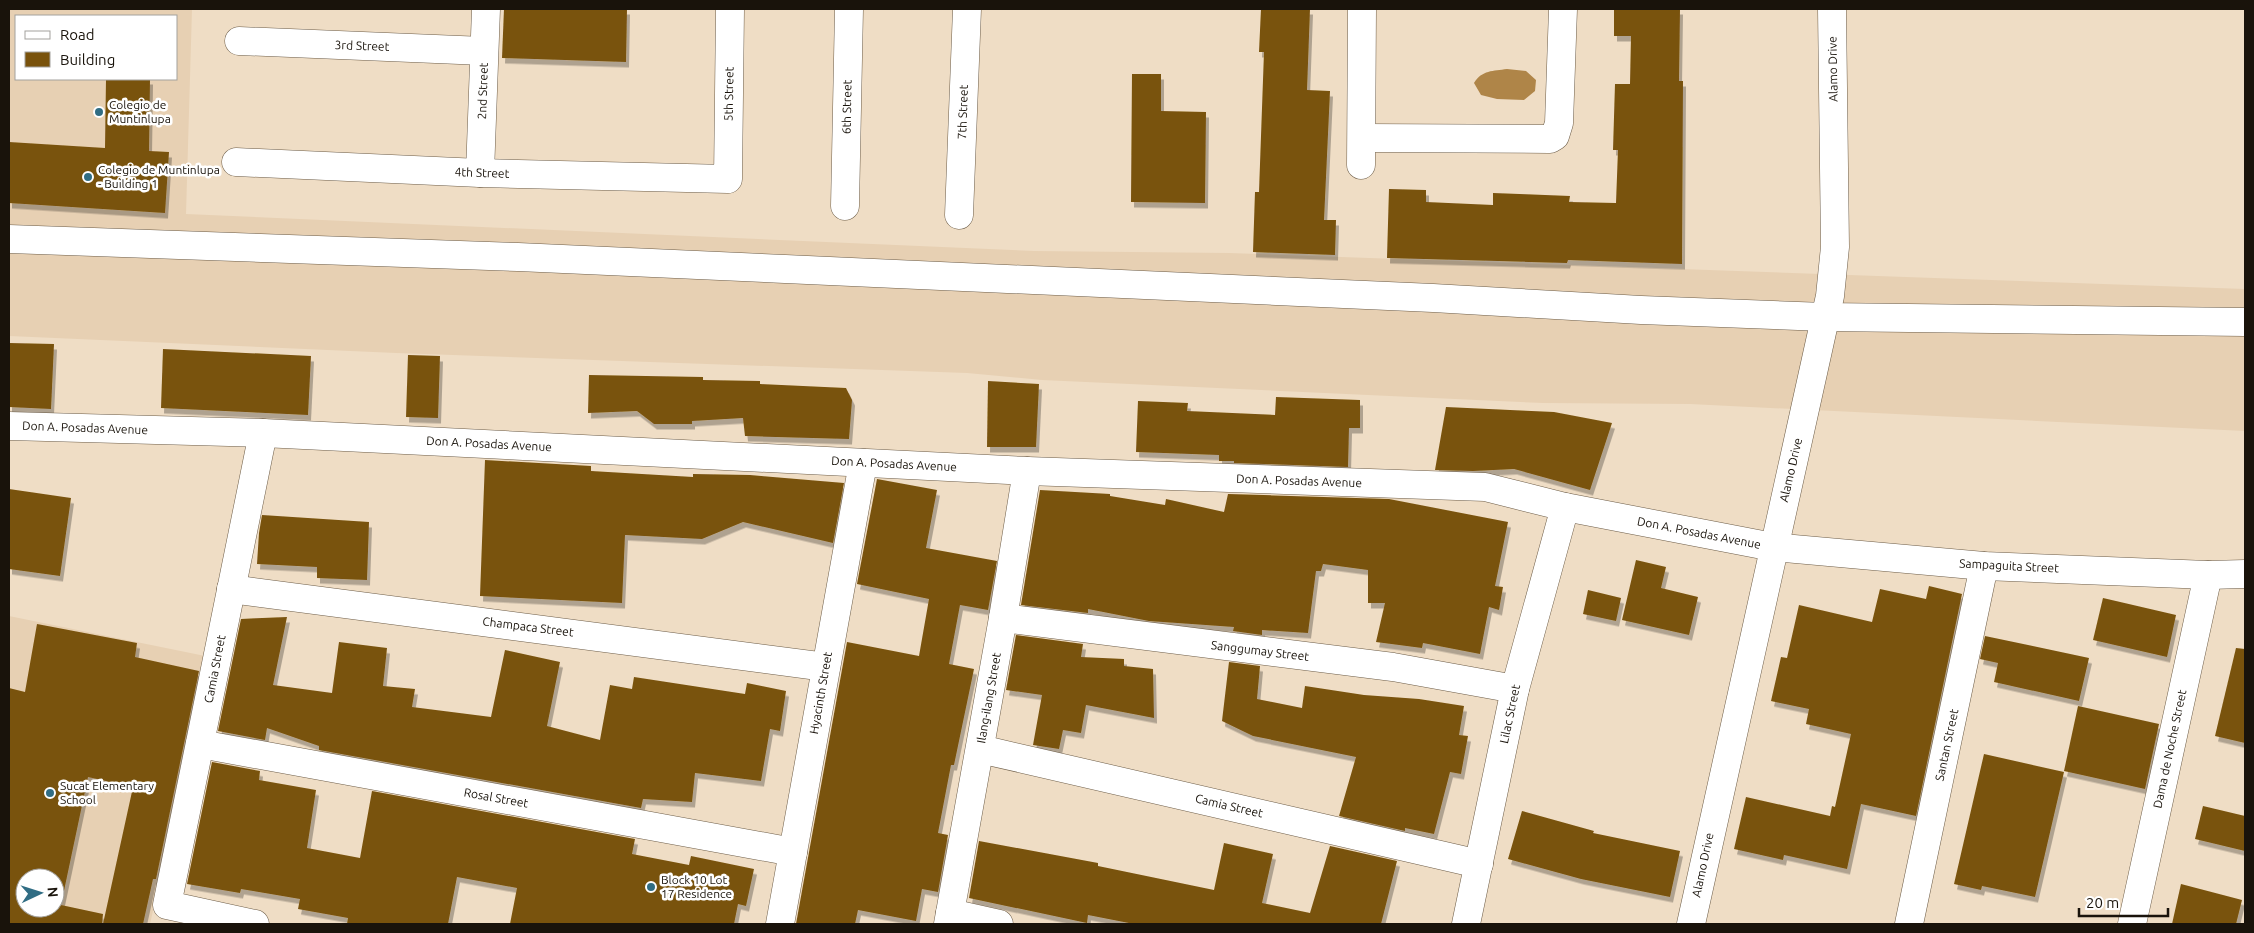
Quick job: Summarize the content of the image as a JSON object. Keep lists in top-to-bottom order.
{
  "streets": {
    "street": [
      "3rd Street",
      "Alamo Drive",
      "2nd Street",
      "5th Street",
      "6th Street",
      "7th Street",
      "4th Street",
      "Don A. Posadas Avenue",
      "Sampaguita Street",
      "Champaca Street",
      "Sanggumay Street",
      "Camia Street",
      "Hyacinth Street",
      "Ilang-ilang Street",
      "Lilac Street",
      "Santan Street",
      "Dama de Noche Street",
      "Rosal Street"
    ]
  },
  "crossings": [
    ["3rd Street", "2nd Street"],
    ["Alamo Drive", "Don A. Posadas Avenue"],
    ["Alamo Drive", "Sampaguita Street"],
    ["2nd Street", "4th Street"],
    ["5th Street", "4th Street"],
    ["Don A. Posadas Avenue", "Sampaguita Street"],
    ["Don A. Posadas Avenue", "Camia Street"],
    ["Don A. Posadas Avenue", "Hyacinth Street"],
    ["Don A. Posadas Avenue", "Ilang-ilang Street"],
    ["Don A. Posadas Avenue", "Lilac Street"],
    ["Sampaguita Street", "Santan Street"],
    ["Sampaguita Street", "Dama de Noche Street"],
    ["Champaca Street", "Camia Street"],
    ["Champaca Street", "Hyacinth Street"],
    ["Sanggumay Street", "Ilang-ilang Street"],
    ["Sanggumay Street", "Lilac Street"],
    ["Camia Street", "Ilang-ilang Street"],
    ["Camia Street", "Lilac Street"],
    ["Camia Street", "Rosal Street"],
    ["Hyacinth Street", "Rosal Street"]
  ],
  "places": [
    "Colegio de Muntinlupa",
    "Colegio de Muntinlupa - Building 1",
    "Sucat Elementary School",
    "Block 10 Lot 17 Residence"
  ],
  "legend": ["Road", "Building"],
  "scale_bar": "20 m",
  "north": "right"
}
